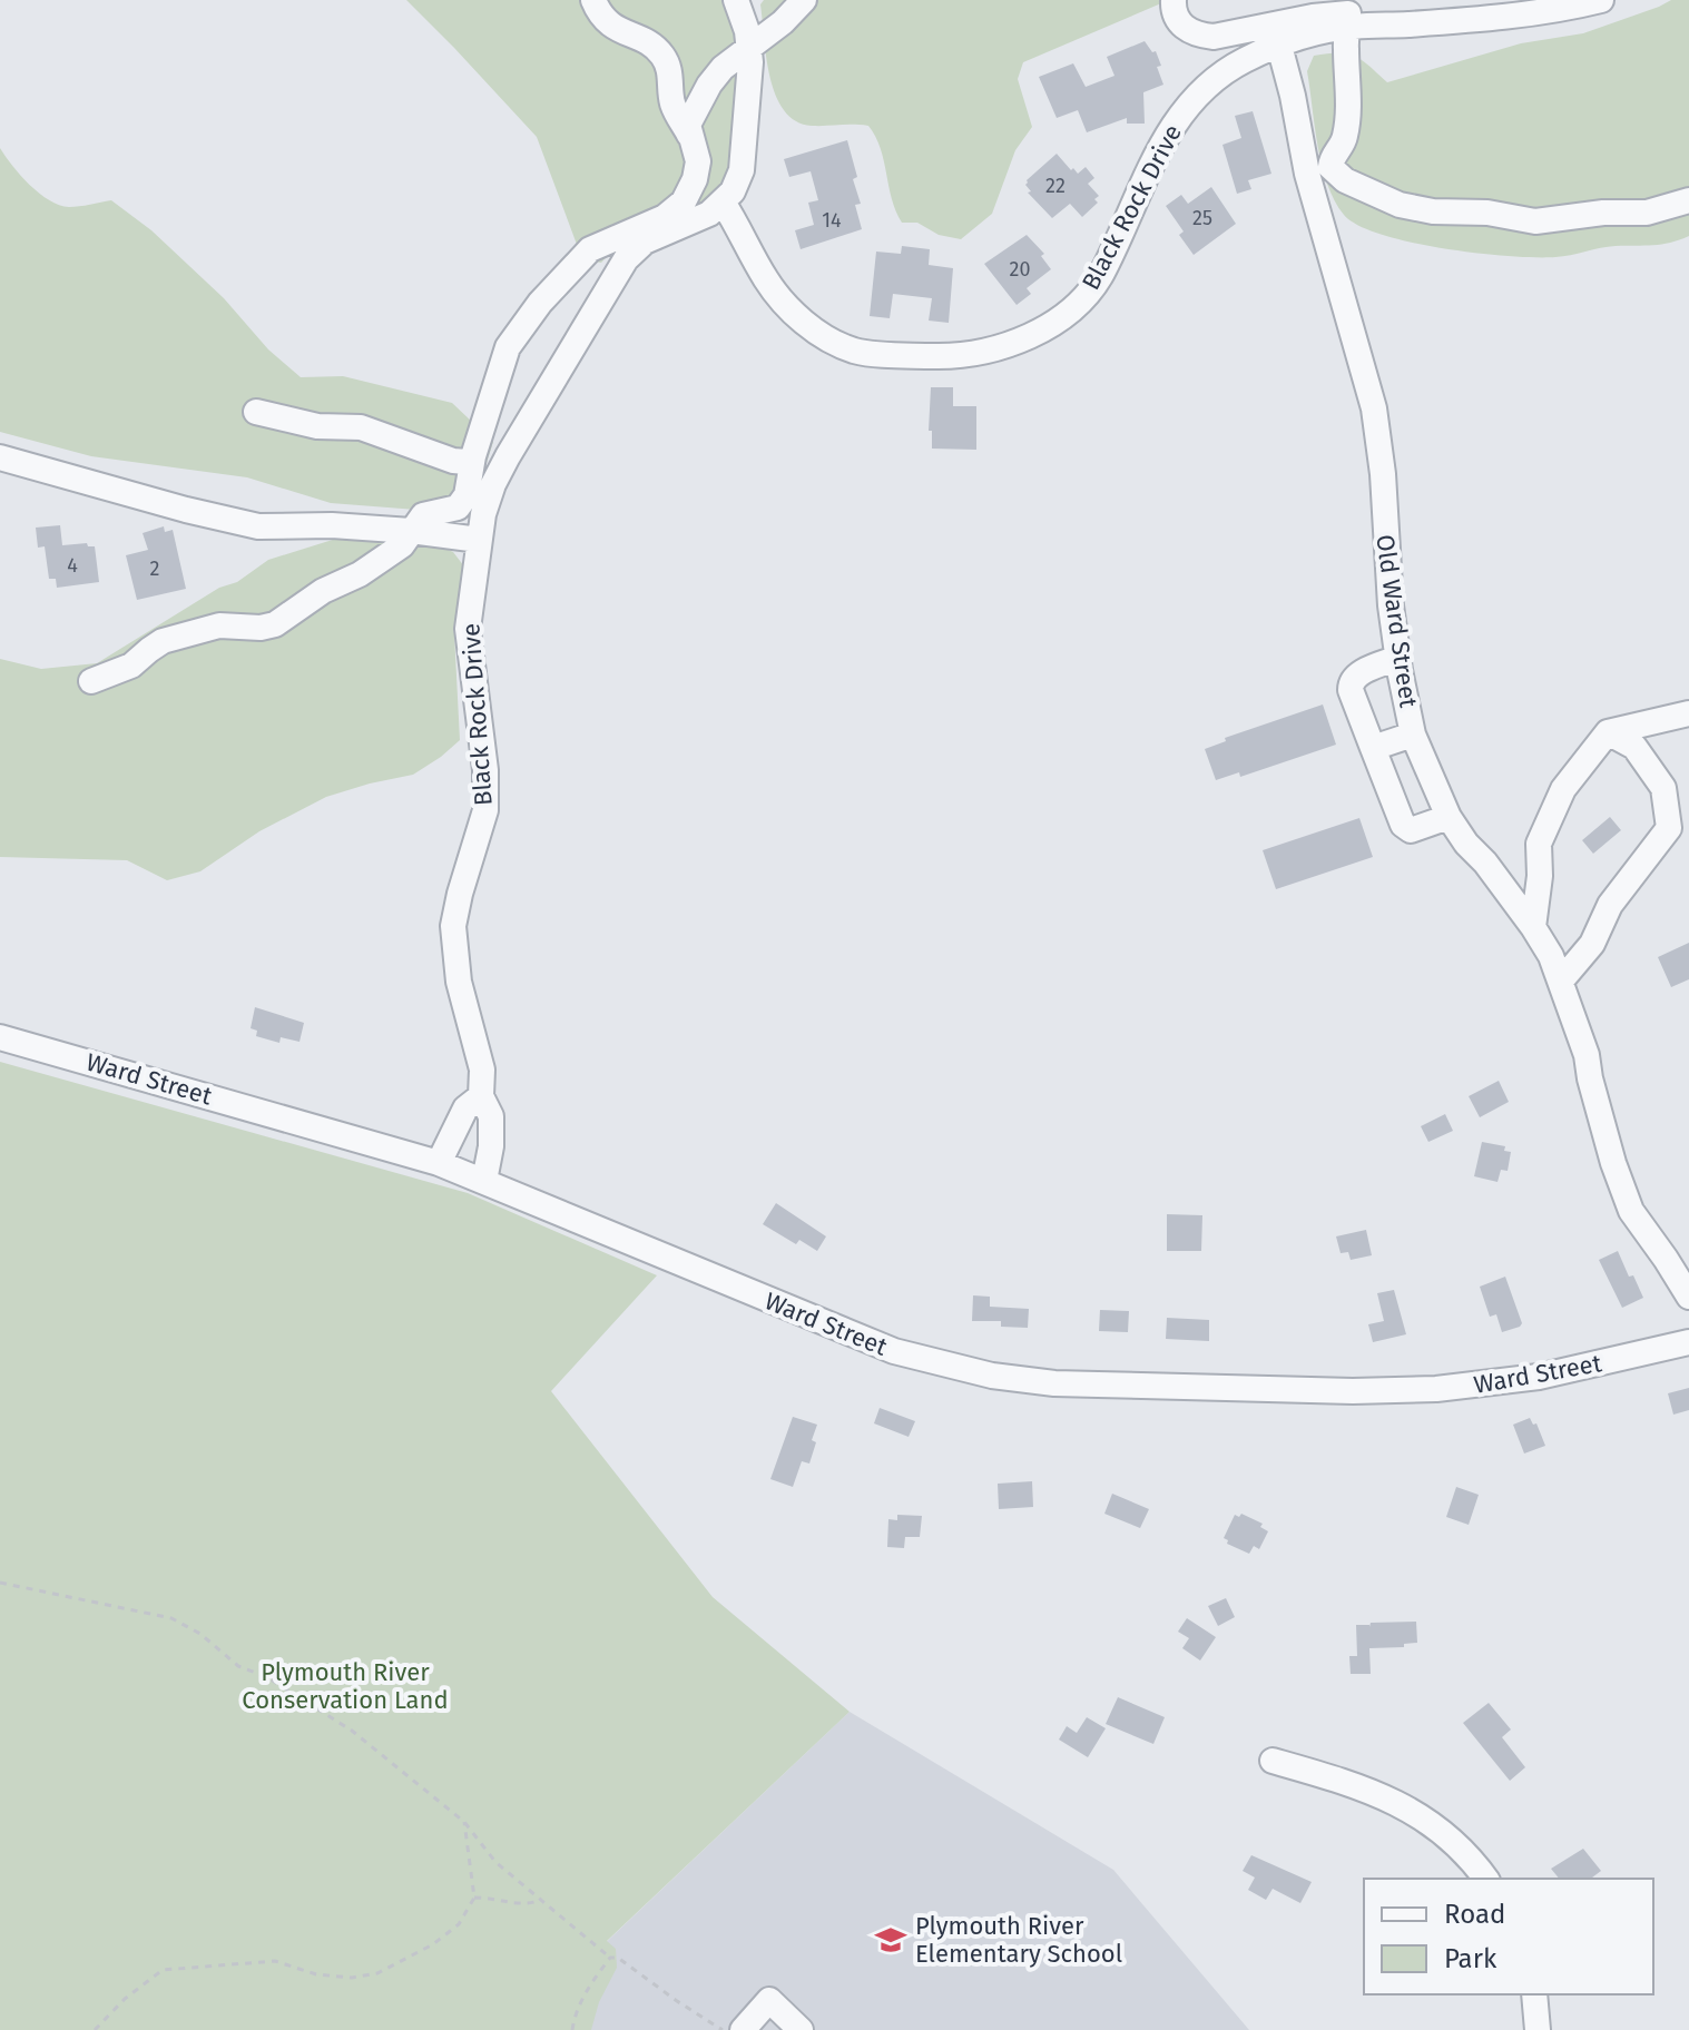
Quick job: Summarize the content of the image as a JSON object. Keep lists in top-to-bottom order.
{
  "streets": {
    "street": ["Black Rock Drive", "Old Ward Street", "Ward Street"]
  },
  "crossings": [
    ["Black Rock Drive", "Old Ward Street"],
    ["Black Rock Drive", "Ward Street"]
  ],
  "parks": ["Plymouth River Conservation Land"],
  "places": {
    "school or university": ["Plymouth River Elementary School"]
  },
  "house_numbers": [
    "22",
    "25",
    "14",
    "20",
    "4",
    "2"
  ],
  "legend": ["Road", "Park"]
}
